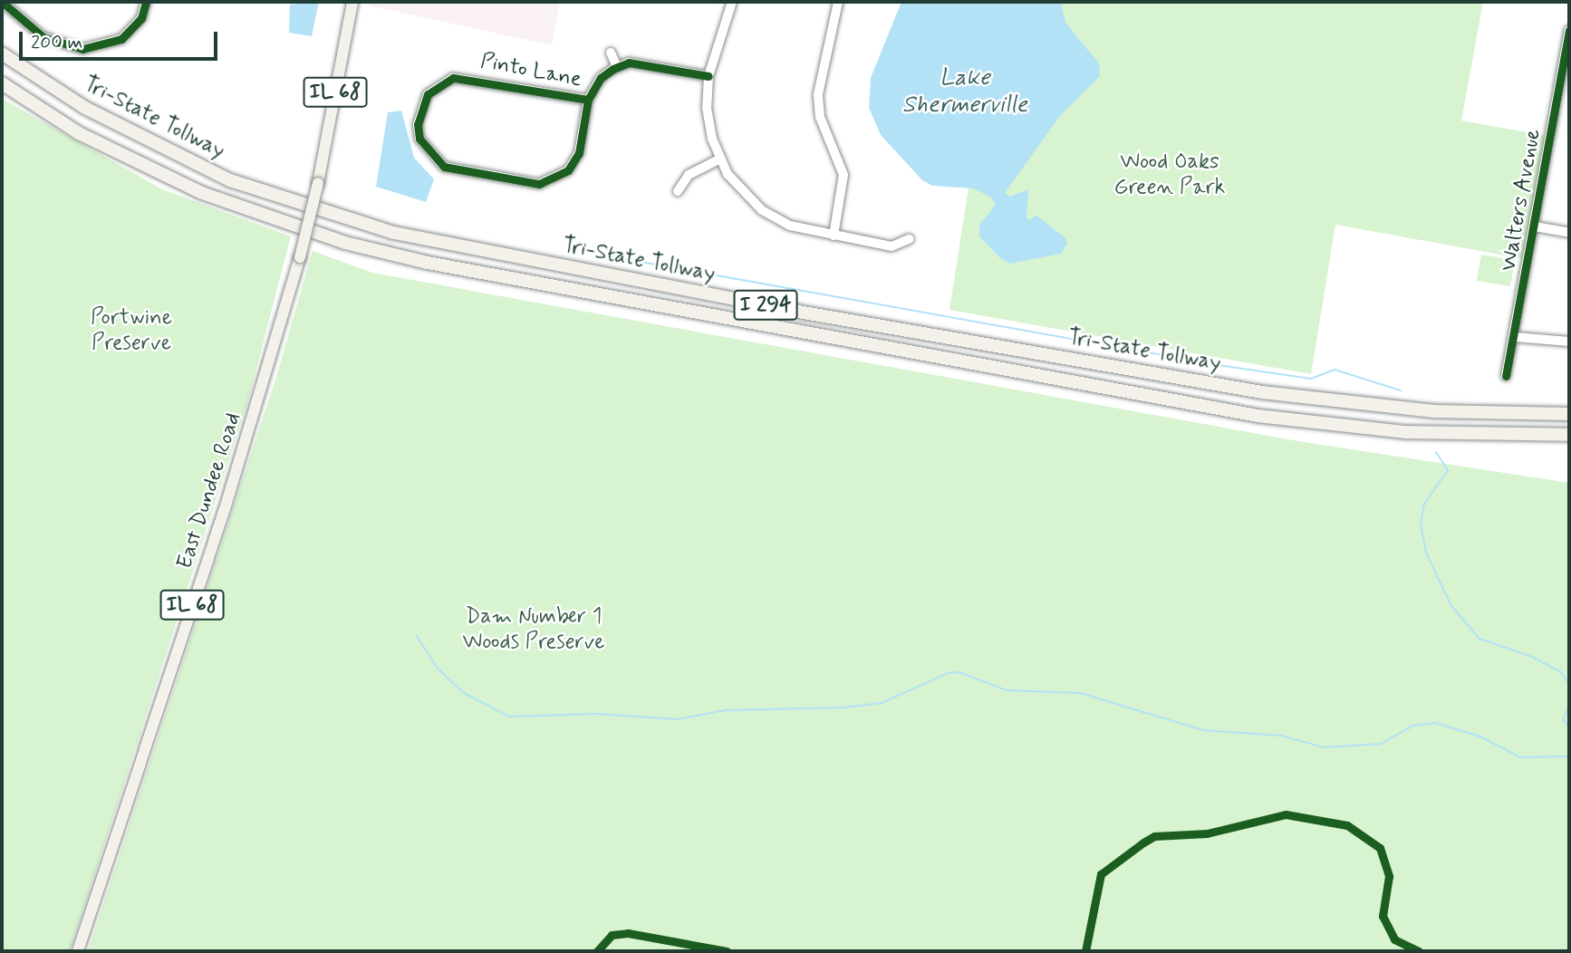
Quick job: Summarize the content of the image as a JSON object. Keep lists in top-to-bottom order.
{
  "streets": {
    "highway": ["Tri-State Tollway", "I 294"],
    "main road": ["IL 68", "East Dundee Road"],
    "street": ["Pinto Lane", "Walters Avenue"]
  },
  "water": ["Lake Shermerville"],
  "parks": ["Wood Oaks Green Park", "Portwine Preserve", "Dam Number 1 Woods Preserve"],
  "scale_bar": "200 m"
}
